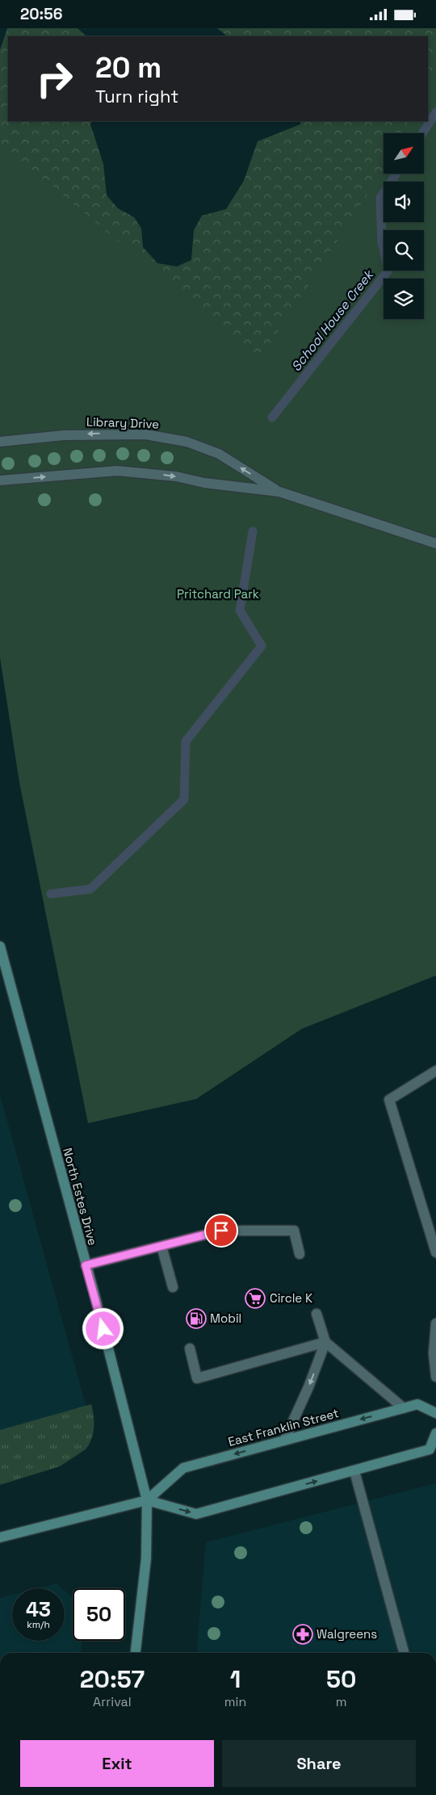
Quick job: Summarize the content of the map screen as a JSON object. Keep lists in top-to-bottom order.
{
  "streets": {
    "main road": ["North Estes Drive", "East Franklin Street"],
    "lane": ["Library Drive"]
  },
  "crossings": [
    ["North Estes Drive", "East Franklin Street"]
  ],
  "water": ["School House Creek"],
  "parks": ["Pritchard Park"],
  "places": {
    "supermarket": ["Circle K"],
    "fuel station": ["Mobil"],
    "pharmacy": ["Walgreens"]
  },
  "north": "top right",
  "page": {
    "status": "20:56",
    "turn": ["20 m", "Turn right"],
    "speed": "43 km/h",
    "limit": "50",
    "eta": [
      "20:57",
      "Arrival",
      "1",
      "min",
      "50",
      "m"
    ],
    "buttons": ["Exit", "Share"]
  }
}
